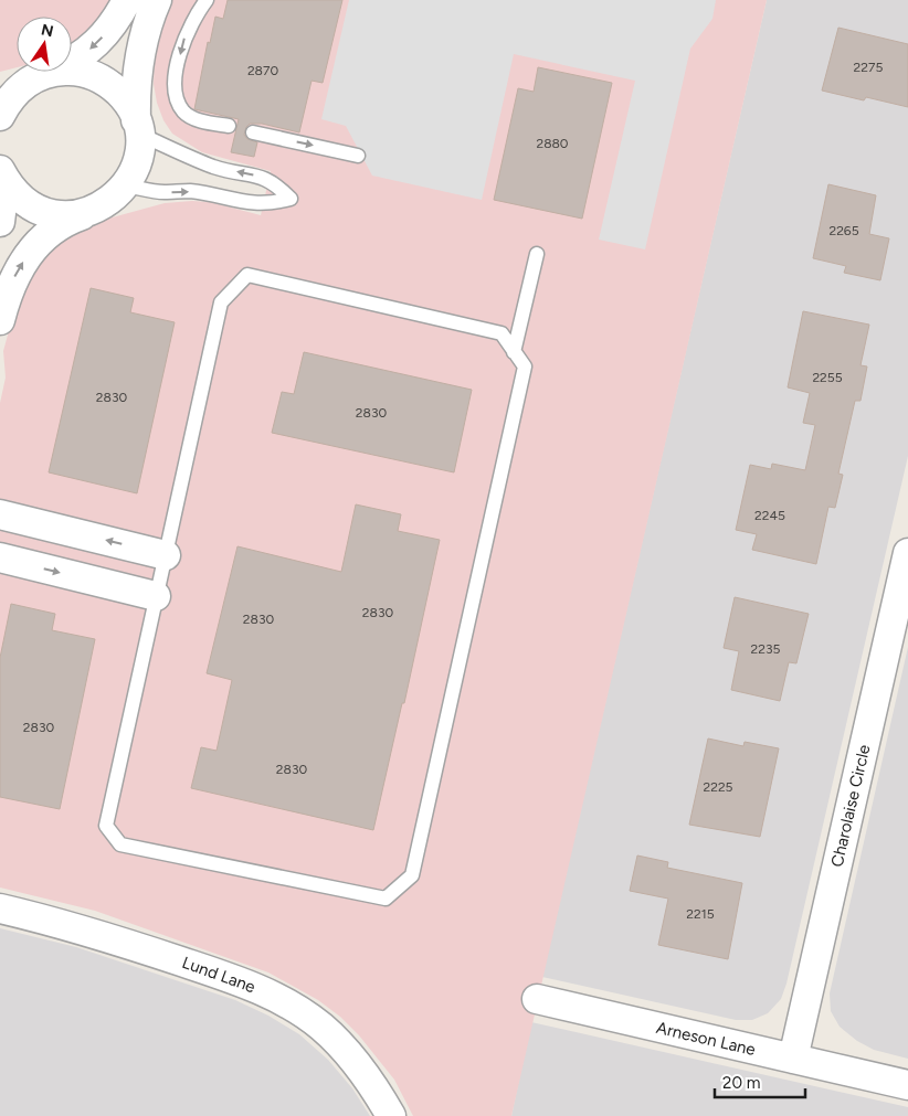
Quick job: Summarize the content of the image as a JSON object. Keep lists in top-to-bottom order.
{
  "streets": {
    "street": ["Charolaise Circle", "Lund Lane", "Arneson Lane"]
  },
  "crossings": [
    ["Charolaise Circle", "Arneson Lane"]
  ],
  "house_numbers": [
    "2275",
    "2870",
    "2880",
    "2265",
    "2255",
    "2830",
    "2830",
    "2245",
    "2830",
    "2830",
    "2235",
    "2830",
    "2830",
    "2225",
    "2215"
  ],
  "scale_bar": "20 m",
  "north": "top"
}
